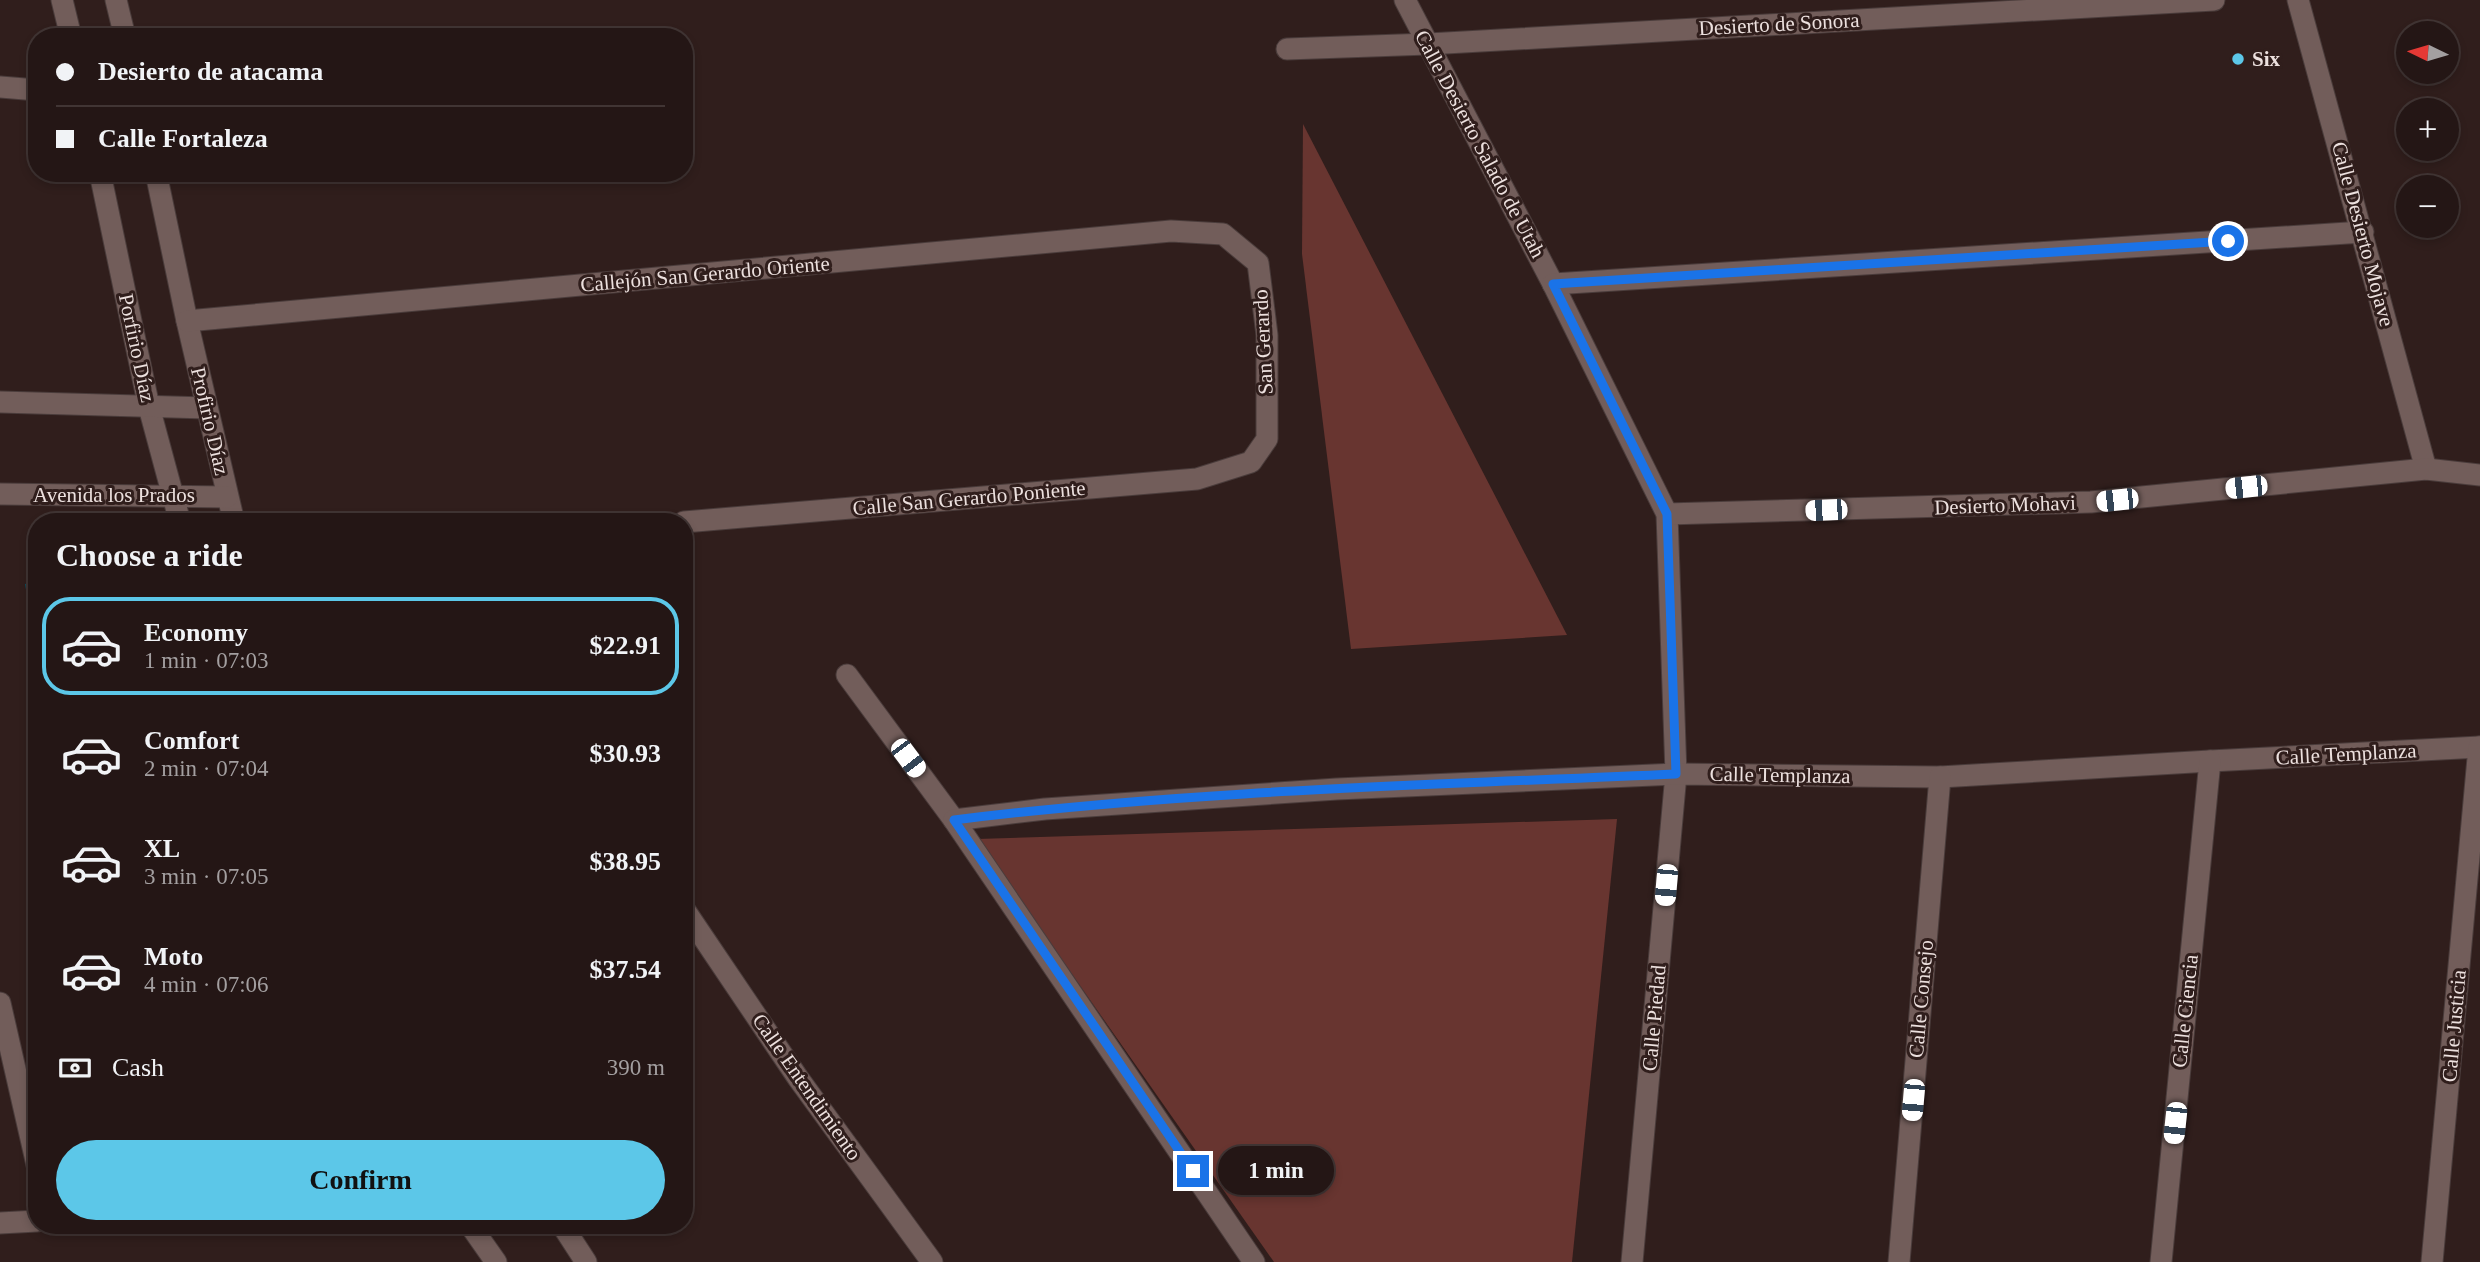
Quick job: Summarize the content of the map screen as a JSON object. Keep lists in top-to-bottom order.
{
  "streets": {
    "street": [
      "Desierto de Sonora",
      "Calle Desierto Salado de Utah",
      "Calle Desierto Mojave",
      "Callejón San Gerardo Oriente",
      "San Gerardo",
      "Porfirio Díaz",
      "Profirio Díaz",
      "Avenida los Prados",
      "Calle San Gerardo Poniente",
      "Desierto Mohavi",
      "Calle Templanza",
      "Calle Consejo",
      "Calle Ciencia",
      "Calle Piedad",
      "Calle Justicia",
      "Calle Entendimiento"
    ]
  },
  "crossings": [
    ["Desierto de Sonora", "Calle Desierto Salado de Utah"],
    ["Calle Desierto Salado de Utah", "Desierto Mohavi"],
    ["Calle Desierto Salado de Utah", "Calle Piedad"],
    ["Calle Desierto Mojave", "Desierto Mohavi"],
    ["Callejón San Gerardo Oriente", "San Gerardo"],
    ["Callejón San Gerardo Oriente", "Profirio Díaz"],
    ["San Gerardo", "Calle San Gerardo Poniente"],
    ["Porfirio Díaz", "Avenida los Prados"],
    ["Profirio Díaz", "Avenida los Prados"],
    ["Desierto Mohavi", "Calle Piedad"],
    ["Calle Templanza", "Calle Consejo"],
    ["Calle Templanza", "Calle Ciencia"],
    ["Calle Templanza", "Calle Piedad"],
    ["Calle Templanza", "Calle Justicia"]
  ],
  "places": ["Six"],
  "north": "left",
  "page": {
    "map_buttons": ["+", "−"],
    "banner": ["Desierto de atacama", "Calle Fortaleza"],
    "heading": "Choose a ride",
    "list": [
      {
        "name": "Economy",
        "note": "1 min · 07:03",
        "value": "$22.91"
      },
      {
        "name": "Comfort",
        "note": "2 min · 07:04",
        "value": "$30.93"
      },
      {
        "name": "XL",
        "note": "3 min · 07:05",
        "value": "$38.95"
      },
      {
        "name": "Moto",
        "note": "4 min · 07:06",
        "value": "$37.54"
      }
    ],
    "pay": ["Cash", "390 m"],
    "buttons": "Confirm",
    "bubble": "1 min"
  }
}
